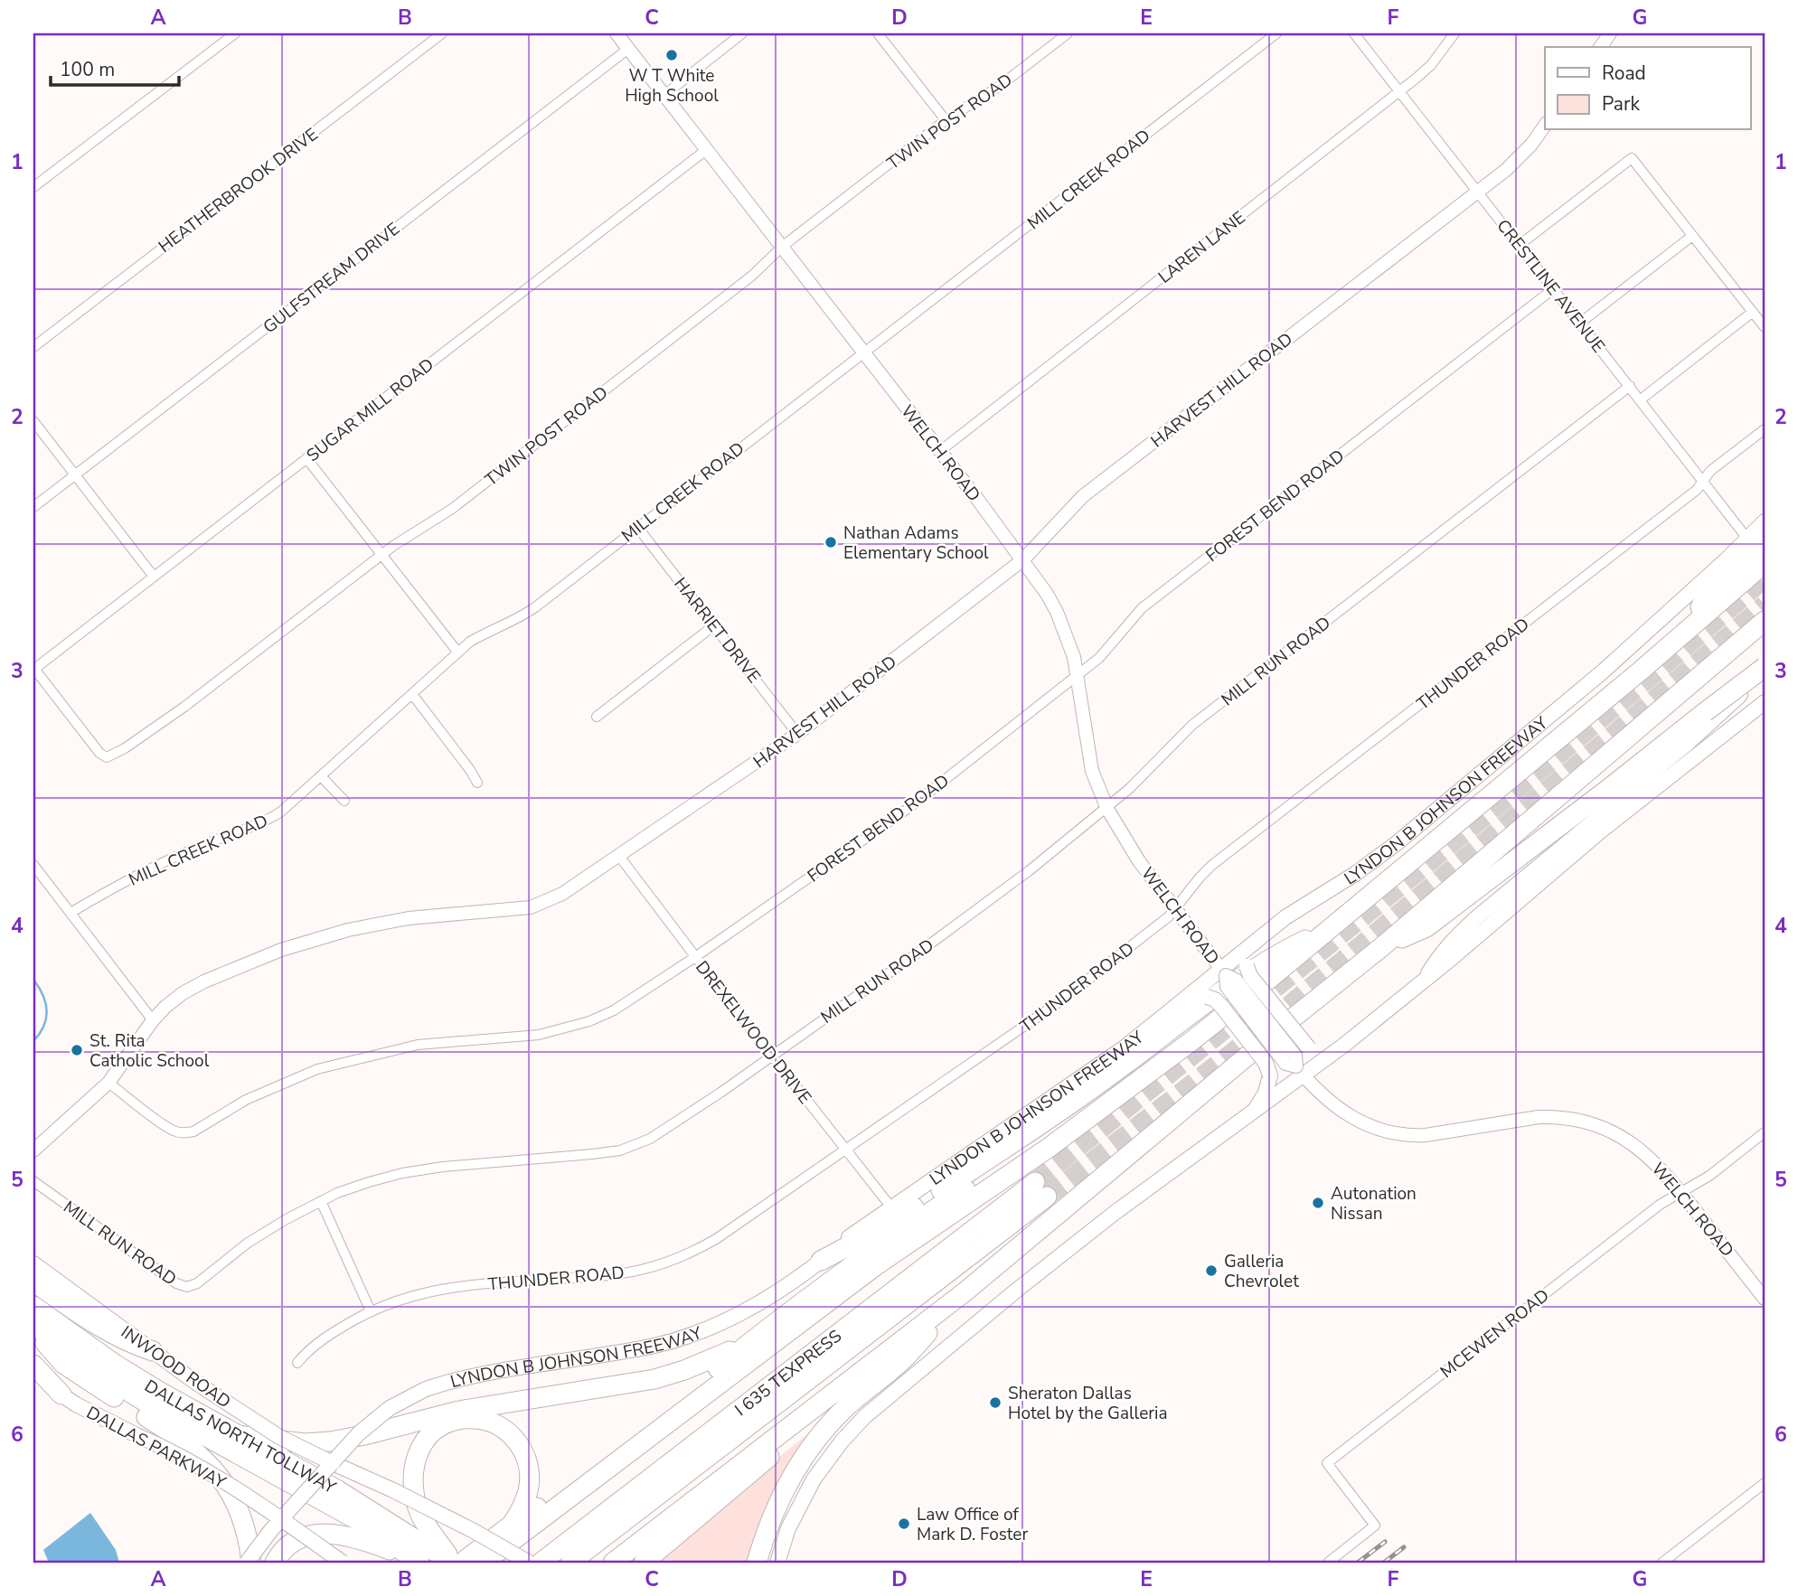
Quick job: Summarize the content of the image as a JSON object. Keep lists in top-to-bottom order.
{
  "streets": {
    "highway": ["LYNDON B JOHNSON FREEWAY", "I 635 TEXPRESS", "DALLAS NORTH TOLLWAY"],
    "main road": ["INWOOD ROAD", "DALLAS PARKWAY"],
    "street": [
      "TWIN POST ROAD",
      "MILL CREEK ROAD",
      "HEATHERBROOK DRIVE",
      "LAREN LANE",
      "GULFSTREAM DRIVE",
      "CRESTLINE AVENUE",
      "HARVEST HILL ROAD",
      "SUGAR MILL ROAD",
      "WELCH ROAD",
      "FOREST BEND ROAD",
      "HARRIET DRIVE",
      "MILL RUN ROAD",
      "THUNDER ROAD",
      "DREXELWOOD DRIVE",
      "MCEWEN ROAD"
    ]
  },
  "crossings": [
    ["TWIN POST ROAD", "SUGAR MILL ROAD"],
    ["TWIN POST ROAD", "WELCH ROAD"],
    ["MILL CREEK ROAD", "WELCH ROAD"],
    ["MILL CREEK ROAD", "HARRIET DRIVE"],
    ["LAREN LANE", "CRESTLINE AVENUE"],
    ["LAREN LANE", "WELCH ROAD"],
    ["GULFSTREAM DRIVE", "WELCH ROAD"],
    ["CRESTLINE AVENUE", "HARVEST HILL ROAD"],
    ["CRESTLINE AVENUE", "FOREST BEND ROAD"],
    ["CRESTLINE AVENUE", "MILL RUN ROAD"],
    ["CRESTLINE AVENUE", "THUNDER ROAD"],
    ["CRESTLINE AVENUE", "LYNDON B JOHNSON FREEWAY"],
    ["HARVEST HILL ROAD", "WELCH ROAD"],
    ["HARVEST HILL ROAD", "FOREST BEND ROAD"],
    ["HARVEST HILL ROAD", "HARRIET DRIVE"],
    ["HARVEST HILL ROAD", "DREXELWOOD DRIVE"],
    ["SUGAR MILL ROAD", "WELCH ROAD"],
    ["WELCH ROAD", "FOREST BEND ROAD"],
    ["WELCH ROAD", "MILL RUN ROAD"],
    ["WELCH ROAD", "THUNDER ROAD"],
    ["WELCH ROAD", "LYNDON B JOHNSON FREEWAY"],
    ["WELCH ROAD", "MCEWEN ROAD"],
    ["FOREST BEND ROAD", "DREXELWOOD DRIVE"],
    ["MILL RUN ROAD", "DREXELWOOD DRIVE"],
    ["THUNDER ROAD", "DREXELWOOD DRIVE"],
    ["LYNDON B JOHNSON FREEWAY", "DREXELWOOD DRIVE"],
    ["LYNDON B JOHNSON FREEWAY", "INWOOD ROAD"],
    ["LYNDON B JOHNSON FREEWAY", "DALLAS PARKWAY"]
  ],
  "places": [
    "W T White High School",
    "Nathan Adams Elementary School",
    "St. Rita Catholic School",
    "Autonation Nissan",
    "Galleria Chevrolet",
    "Sheraton Dallas Hotel by the Galleria",
    "Law Office of Mark D. Foster"
  ],
  "legend": ["Road", "Park"],
  "scale_bar": "100 m",
  "grid": {
    "columns": [
      "A",
      "B",
      "C",
      "D",
      "E",
      "F",
      "G"
    ],
    "rows": [
      "1",
      "2",
      "3",
      "4",
      "5",
      "6"
    ]
  }
}
